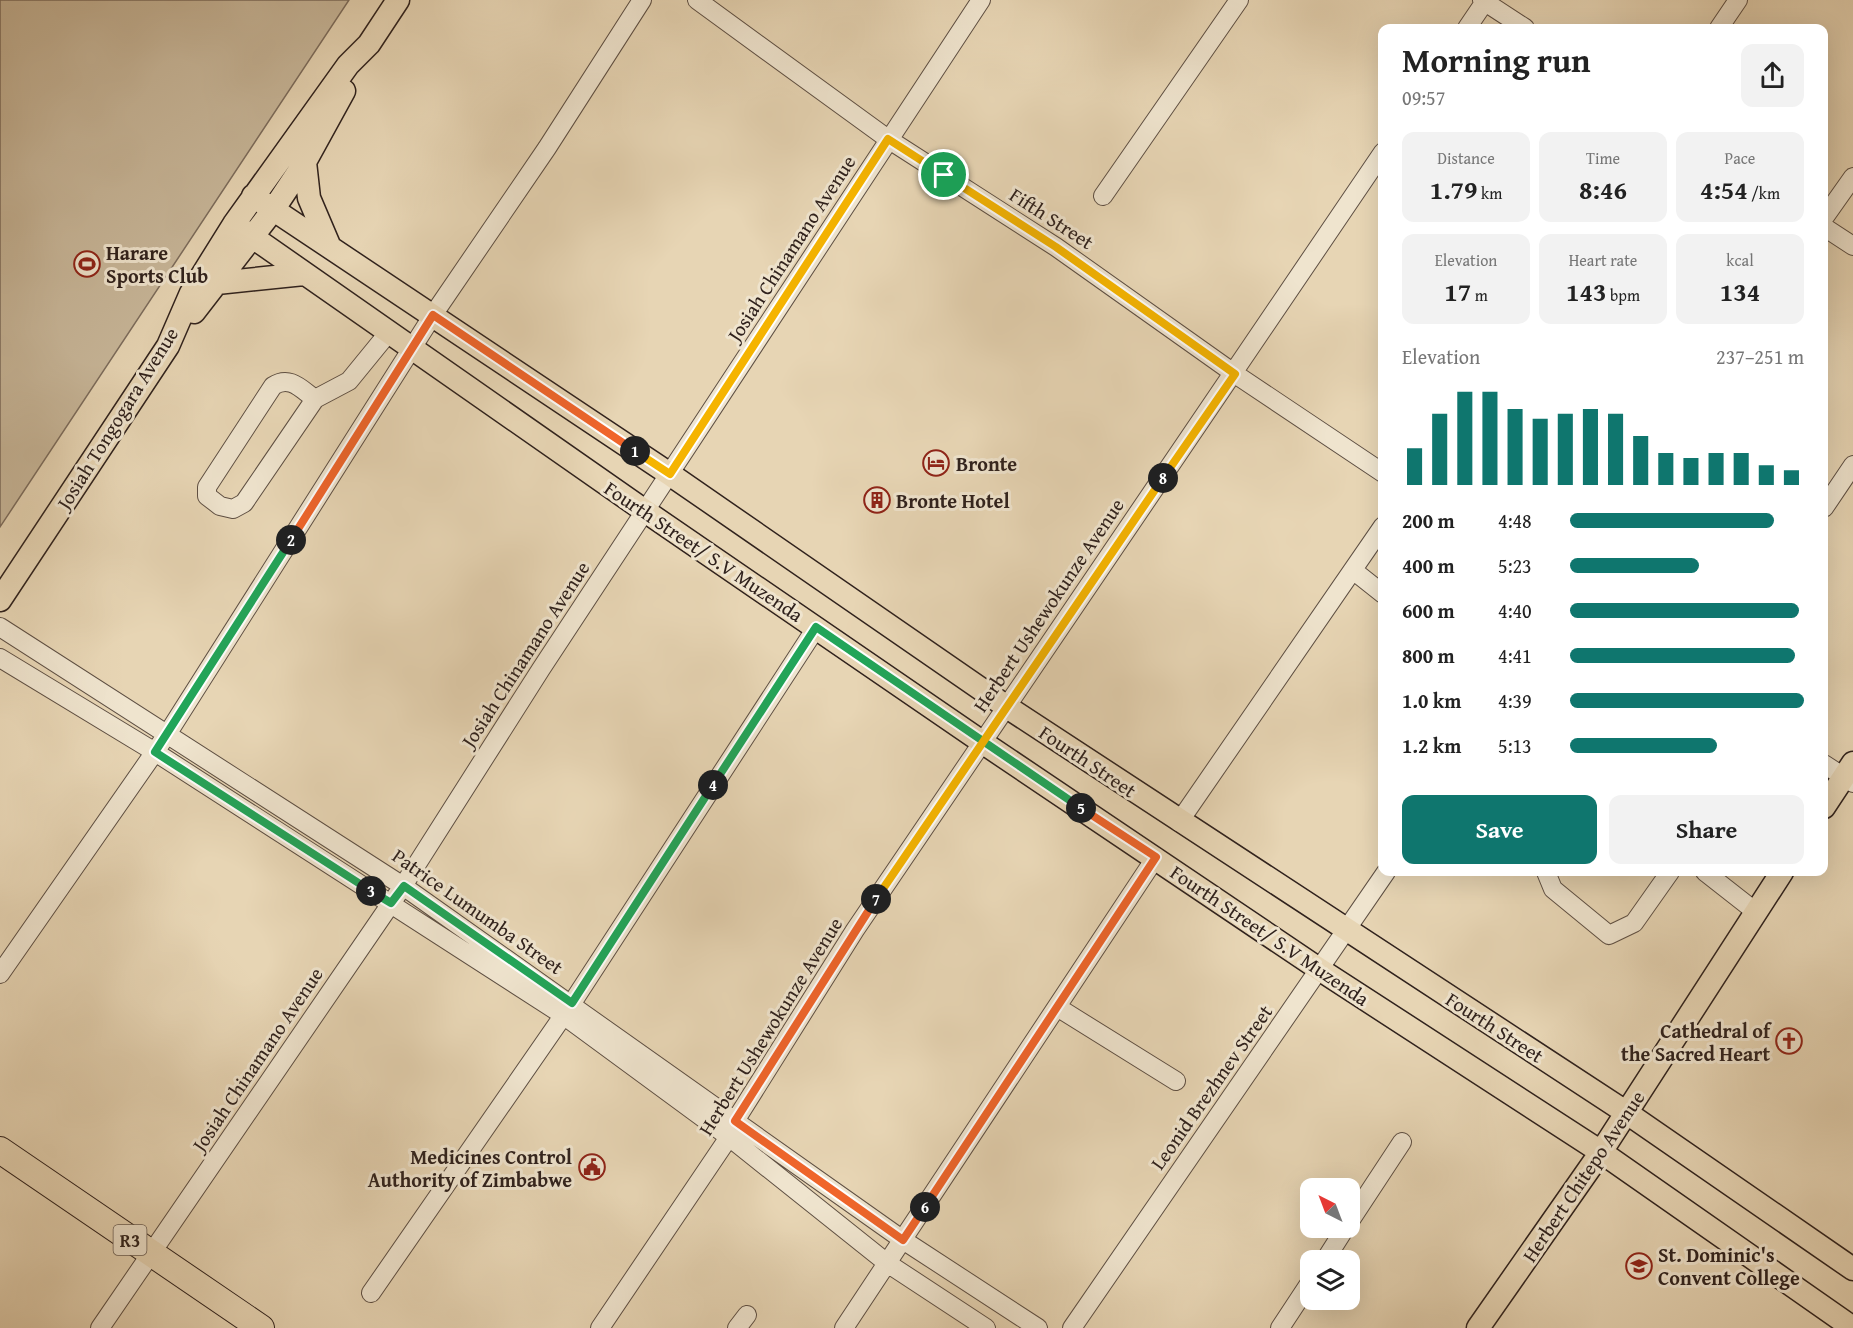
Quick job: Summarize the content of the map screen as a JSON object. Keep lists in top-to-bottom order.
{
  "streets": {
    "highway": ["R3"],
    "main road": [
      "Josiah Tongogara Avenue",
      "Fourth Street/ S.V Muzenda",
      "Fourth Street",
      "Herbert Chitepo Avenue"
    ],
    "street": [
      "Fifth Street",
      "Josiah Chinamano Avenue",
      "Herbert Ushewokunze Avenue",
      "Patrice Lumumba Street",
      "Leonid Brezhnev Street"
    ]
  },
  "crossings": [
    ["Fifth Street", "Josiah Chinamano Avenue"],
    ["Fifth Street", "Herbert Ushewokunze Avenue"],
    ["Josiah Chinamano Avenue", "Fourth Street/ S.V Muzenda"],
    ["Josiah Chinamano Avenue", "Fourth Street"],
    ["Josiah Chinamano Avenue", "Patrice Lumumba Street"],
    ["Josiah Chinamano Avenue", "R3"],
    ["Josiah Tongogara Avenue", "Fourth Street"],
    ["Fourth Street/ S.V Muzenda", "Herbert Ushewokunze Avenue"],
    ["Fourth Street/ S.V Muzenda", "Leonid Brezhnev Street"],
    ["Fourth Street/ S.V Muzenda", "Herbert Chitepo Avenue"],
    ["Herbert Ushewokunze Avenue", "Fourth Street"],
    ["Herbert Ushewokunze Avenue", "Patrice Lumumba Street"],
    ["Fourth Street", "Leonid Brezhnev Street"],
    ["Fourth Street", "Herbert Chitepo Avenue"]
  ],
  "places": {
    "sports": ["Harare Sports Club"],
    "hotel": ["Bronte"],
    "building": ["Bronte Hotel"],
    "church": ["Cathedral of the Sacred Heart"],
    "public building": ["Medicines Control Authority of Zimbabwe"],
    "school or university": ["St. Dominic's Convent College"]
  },
  "north": "top left",
  "page": {
    "heading": ["Morning run", "09:57"],
    "stats": [
      ["Distance", "1.79 km"],
      ["Time", "8:46"],
      ["Pace", "4:54 /km"],
      ["Elevation", "17 m"],
      ["Heart rate", "143 bpm"],
      ["kcal", "134"]
    ],
    "chart": ["Elevation", "237–251 m"],
    "pins": [
      "1",
      "8",
      "2",
      "4",
      "5",
      "3",
      "7",
      "6"
    ],
    "list": [
      {
        "name": "200 m",
        "note": "4:48"
      },
      {
        "name": "400 m",
        "note": "5:23"
      },
      {
        "name": "600 m",
        "note": "4:40"
      },
      {
        "name": "800 m",
        "note": "4:41"
      },
      {
        "name": "1.0 km",
        "note": "4:39"
      },
      {
        "name": "1.2 km",
        "note": "5:13"
      }
    ],
    "buttons": ["Save", "Share"]
  }
}
